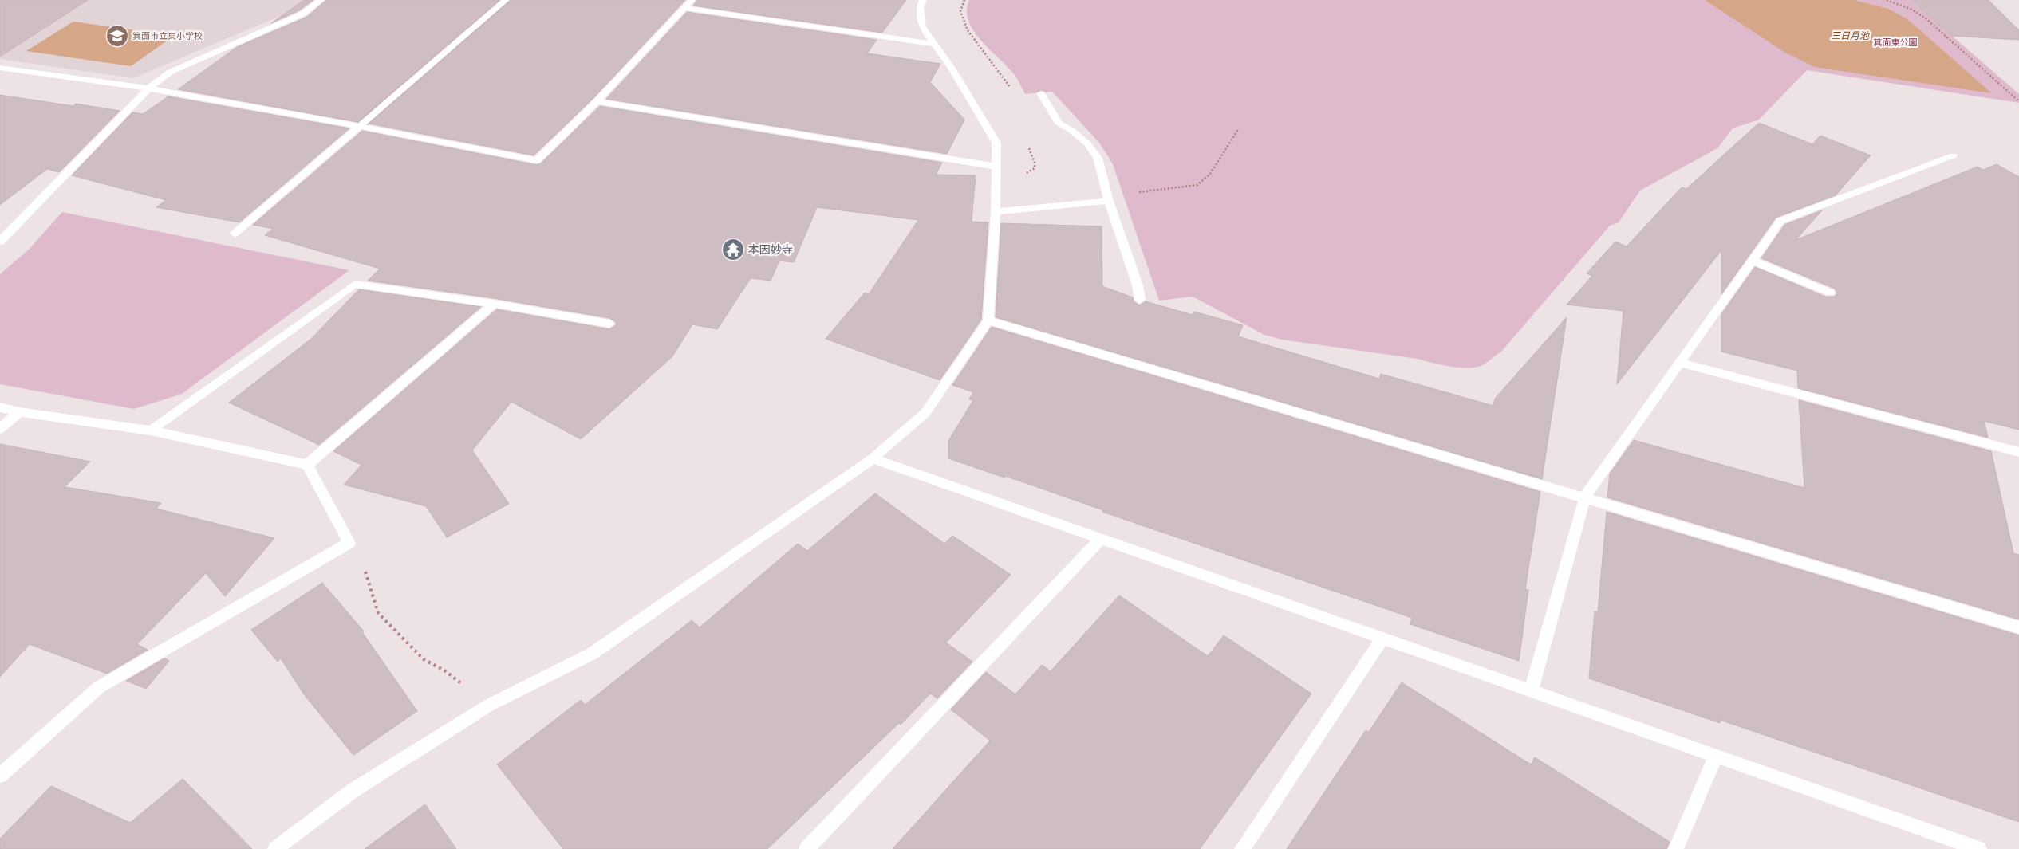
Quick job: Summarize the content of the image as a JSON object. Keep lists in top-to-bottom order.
{
  "water": ["三日月池"],
  "parks": ["箕面東公園"],
  "places": {
    "school or university": ["箕面市立東小学校"],
    "temple": ["本因妙寺"]
  }
}
